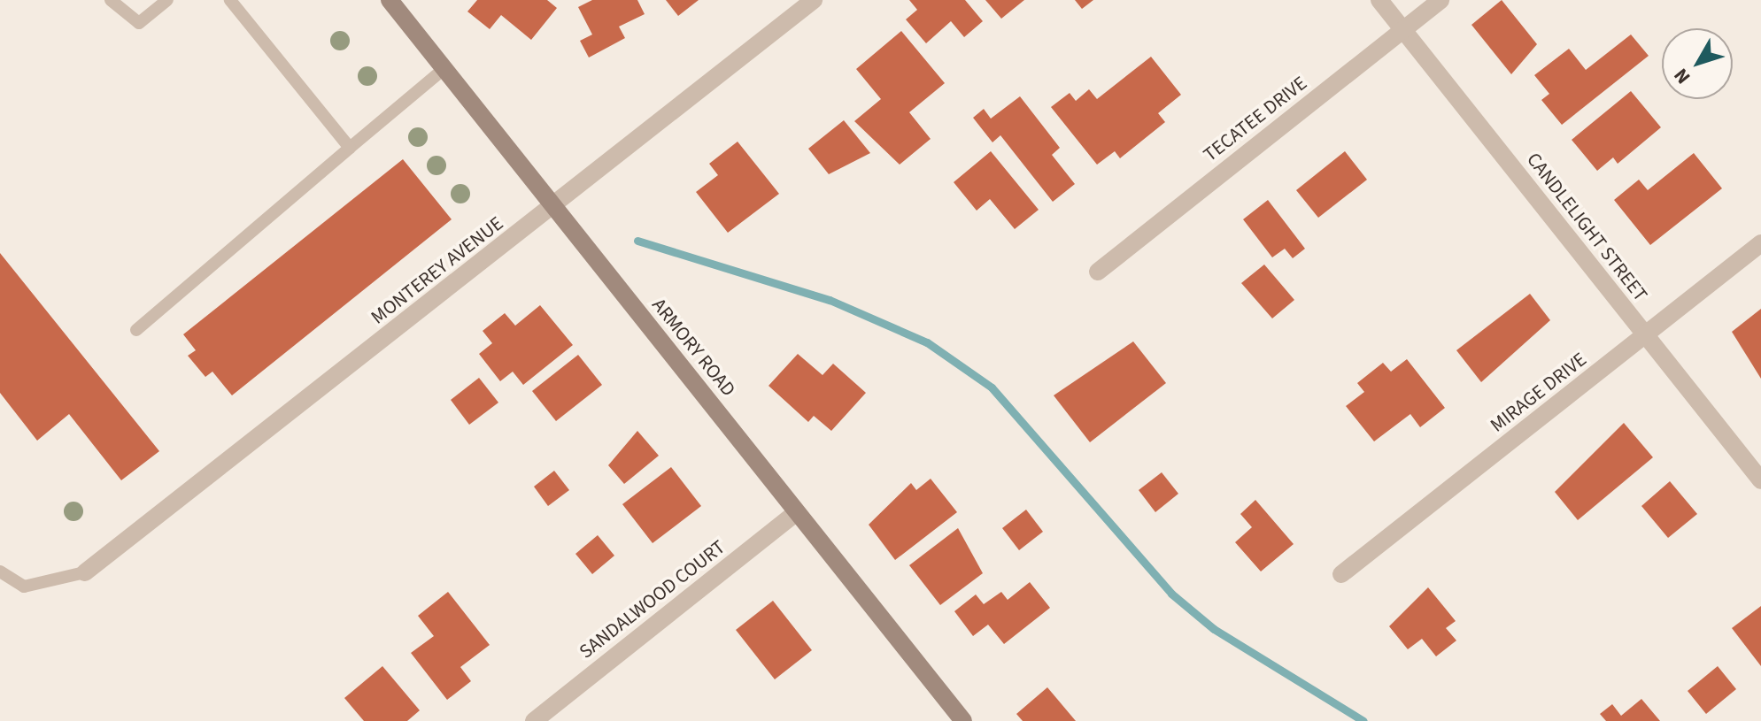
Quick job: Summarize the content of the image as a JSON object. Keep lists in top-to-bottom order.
{
  "streets": {
    "main road": ["ARMORY ROAD"],
    "street": [
      "TECATEE DRIVE",
      "CANDLELIGHT STREET",
      "MONTEREY AVENUE",
      "MIRAGE DRIVE",
      "SANDALWOOD COURT"
    ]
  },
  "crossings": [
    ["TECATEE DRIVE", "CANDLELIGHT STREET"],
    ["CANDLELIGHT STREET", "MIRAGE DRIVE"],
    ["MONTEREY AVENUE", "ARMORY ROAD"],
    ["ARMORY ROAD", "SANDALWOOD COURT"]
  ],
  "north": "bottom left"
}
